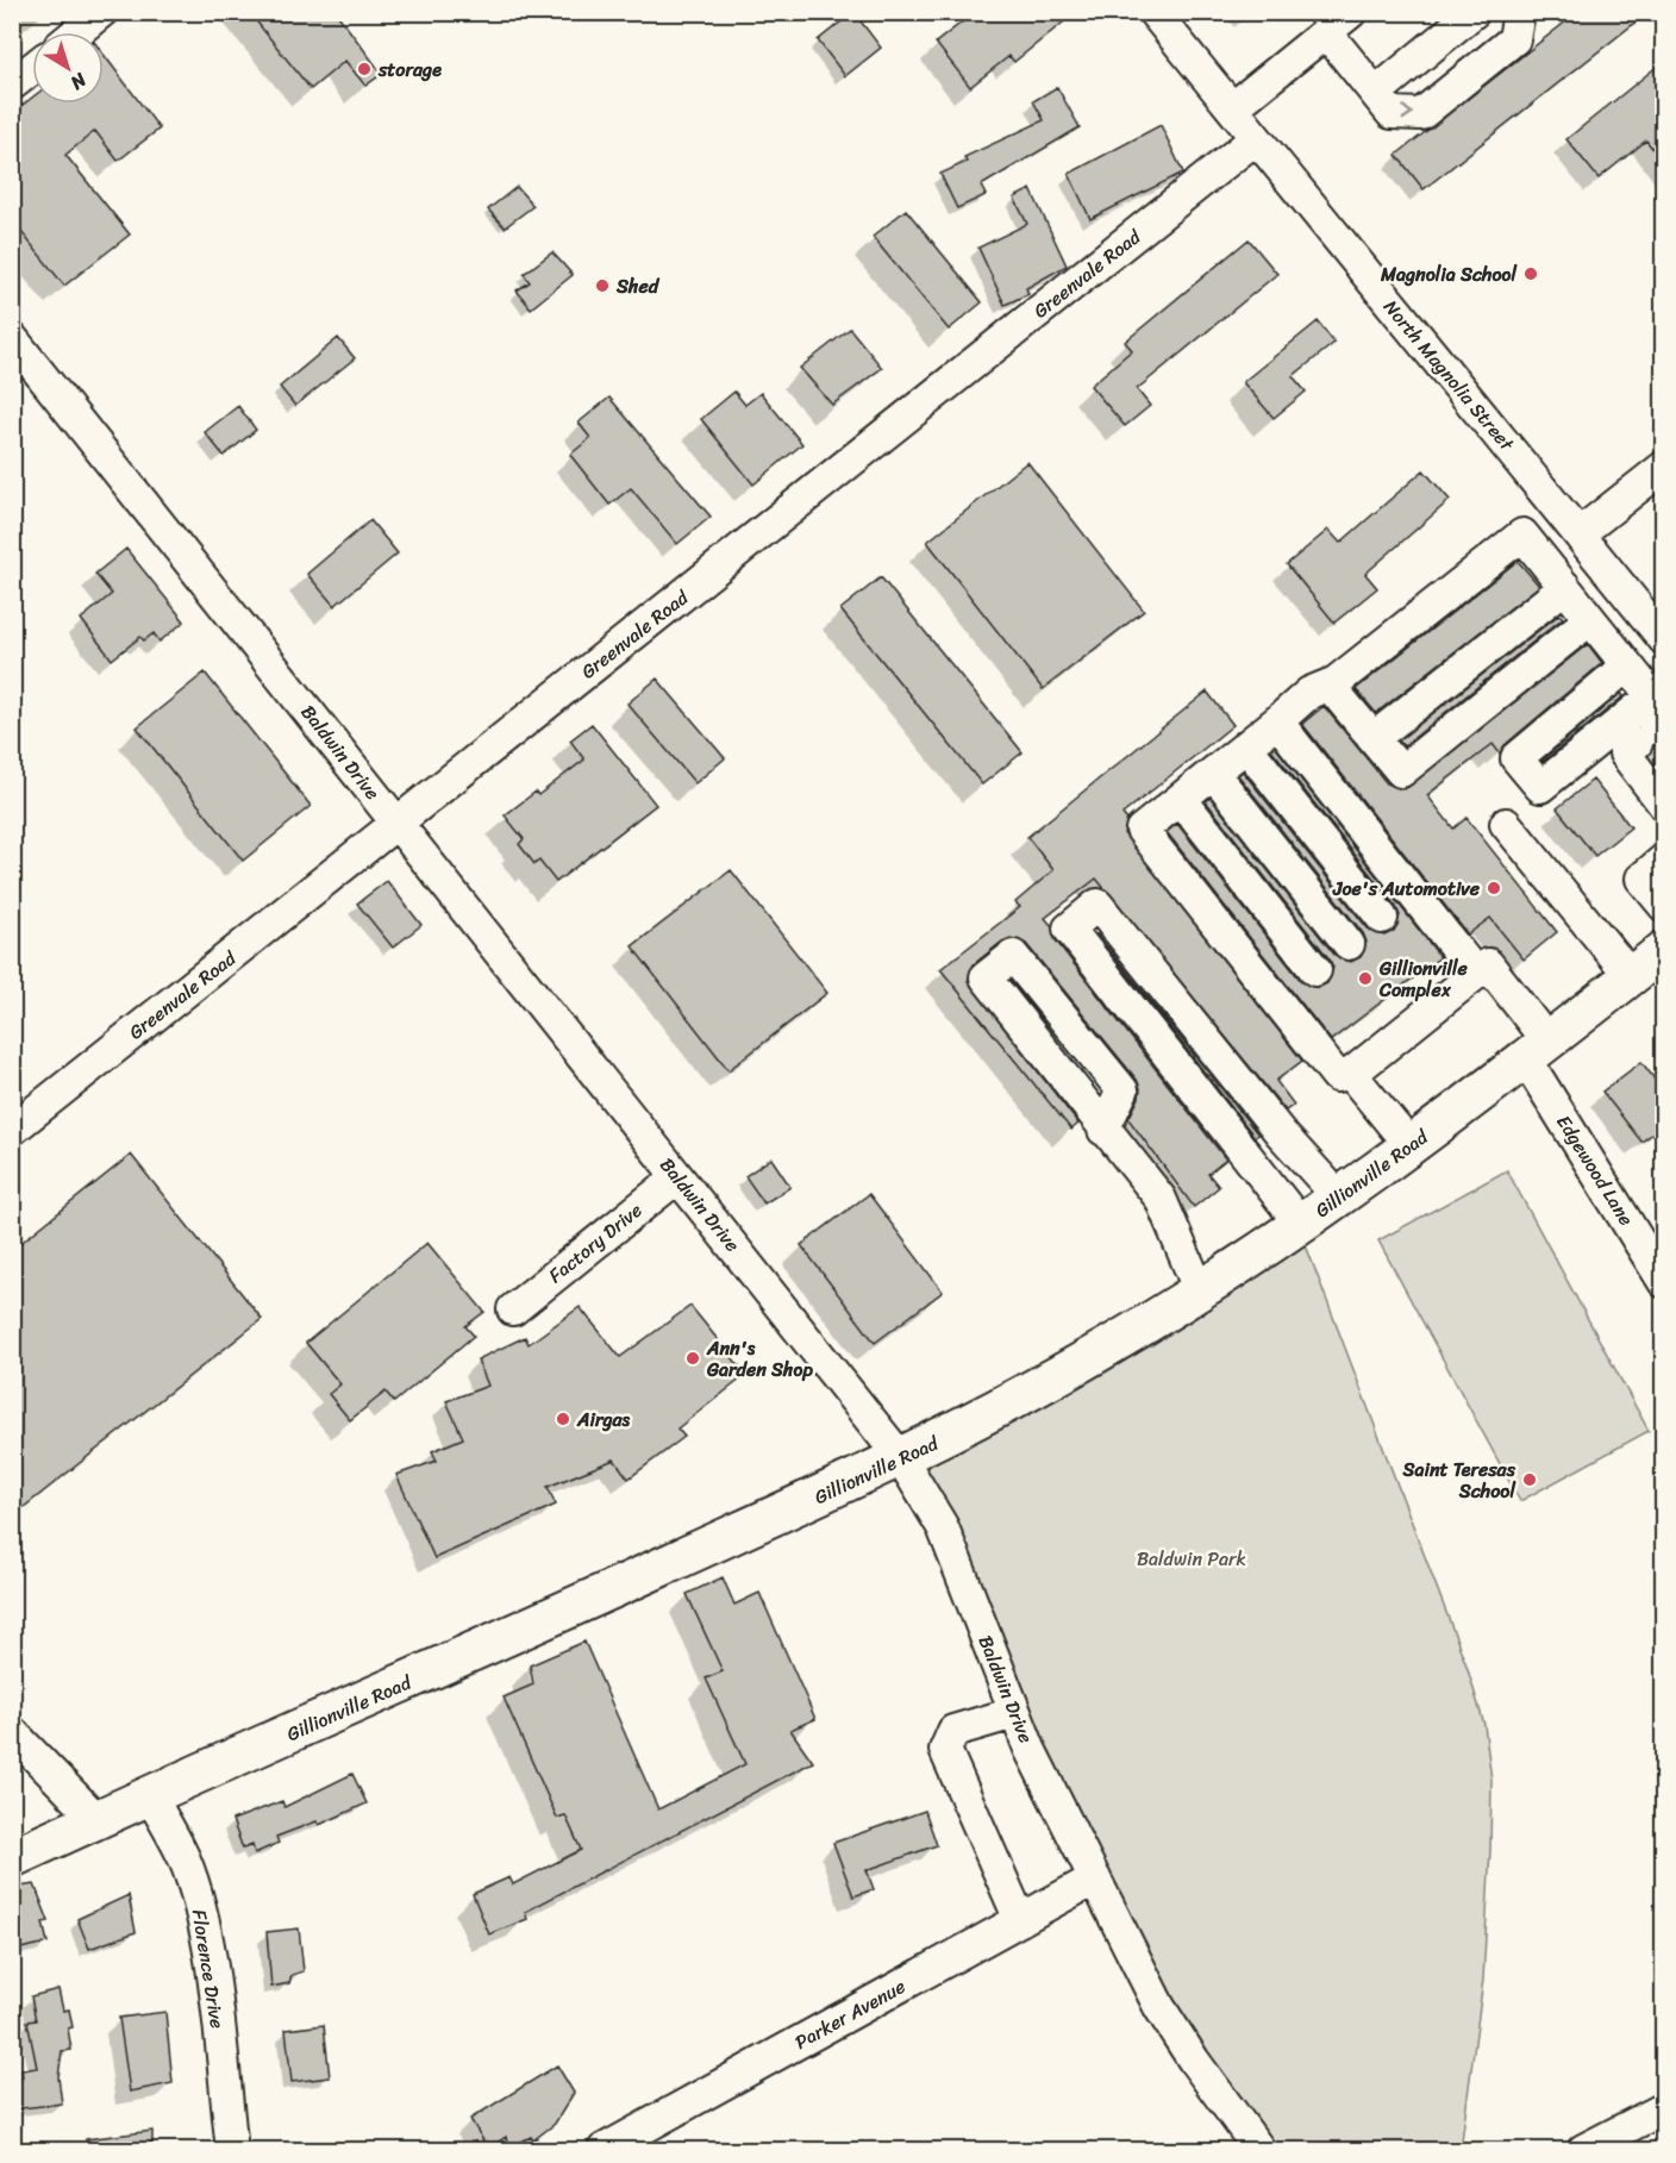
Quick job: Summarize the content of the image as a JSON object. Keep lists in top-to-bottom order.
{
  "streets": {
    "main road": ["Gillionville Road"],
    "street": [
      "Greenvale Road",
      "North Magnolia Street",
      "Baldwin Drive",
      "Edgewood Lane",
      "Factory Drive",
      "Florence Drive",
      "Parker Avenue"
    ]
  },
  "crossings": [
    ["Greenvale Road", "North Magnolia Street"],
    ["Greenvale Road", "Baldwin Drive"],
    ["Baldwin Drive", "Gillionville Road"],
    ["Baldwin Drive", "Factory Drive"],
    ["Baldwin Drive", "Parker Avenue"],
    ["Edgewood Lane", "Gillionville Road"],
    ["Gillionville Road", "Florence Drive"]
  ],
  "parks": ["Baldwin Park"],
  "places": [
    "storage",
    "Magnolia School",
    "Shed",
    "Joe's Automotive",
    "Gillionville Complex",
    "Ann's Garden Shop",
    "Airgas",
    "Saint Teresas School"
  ],
  "north": "bottom right"
}
